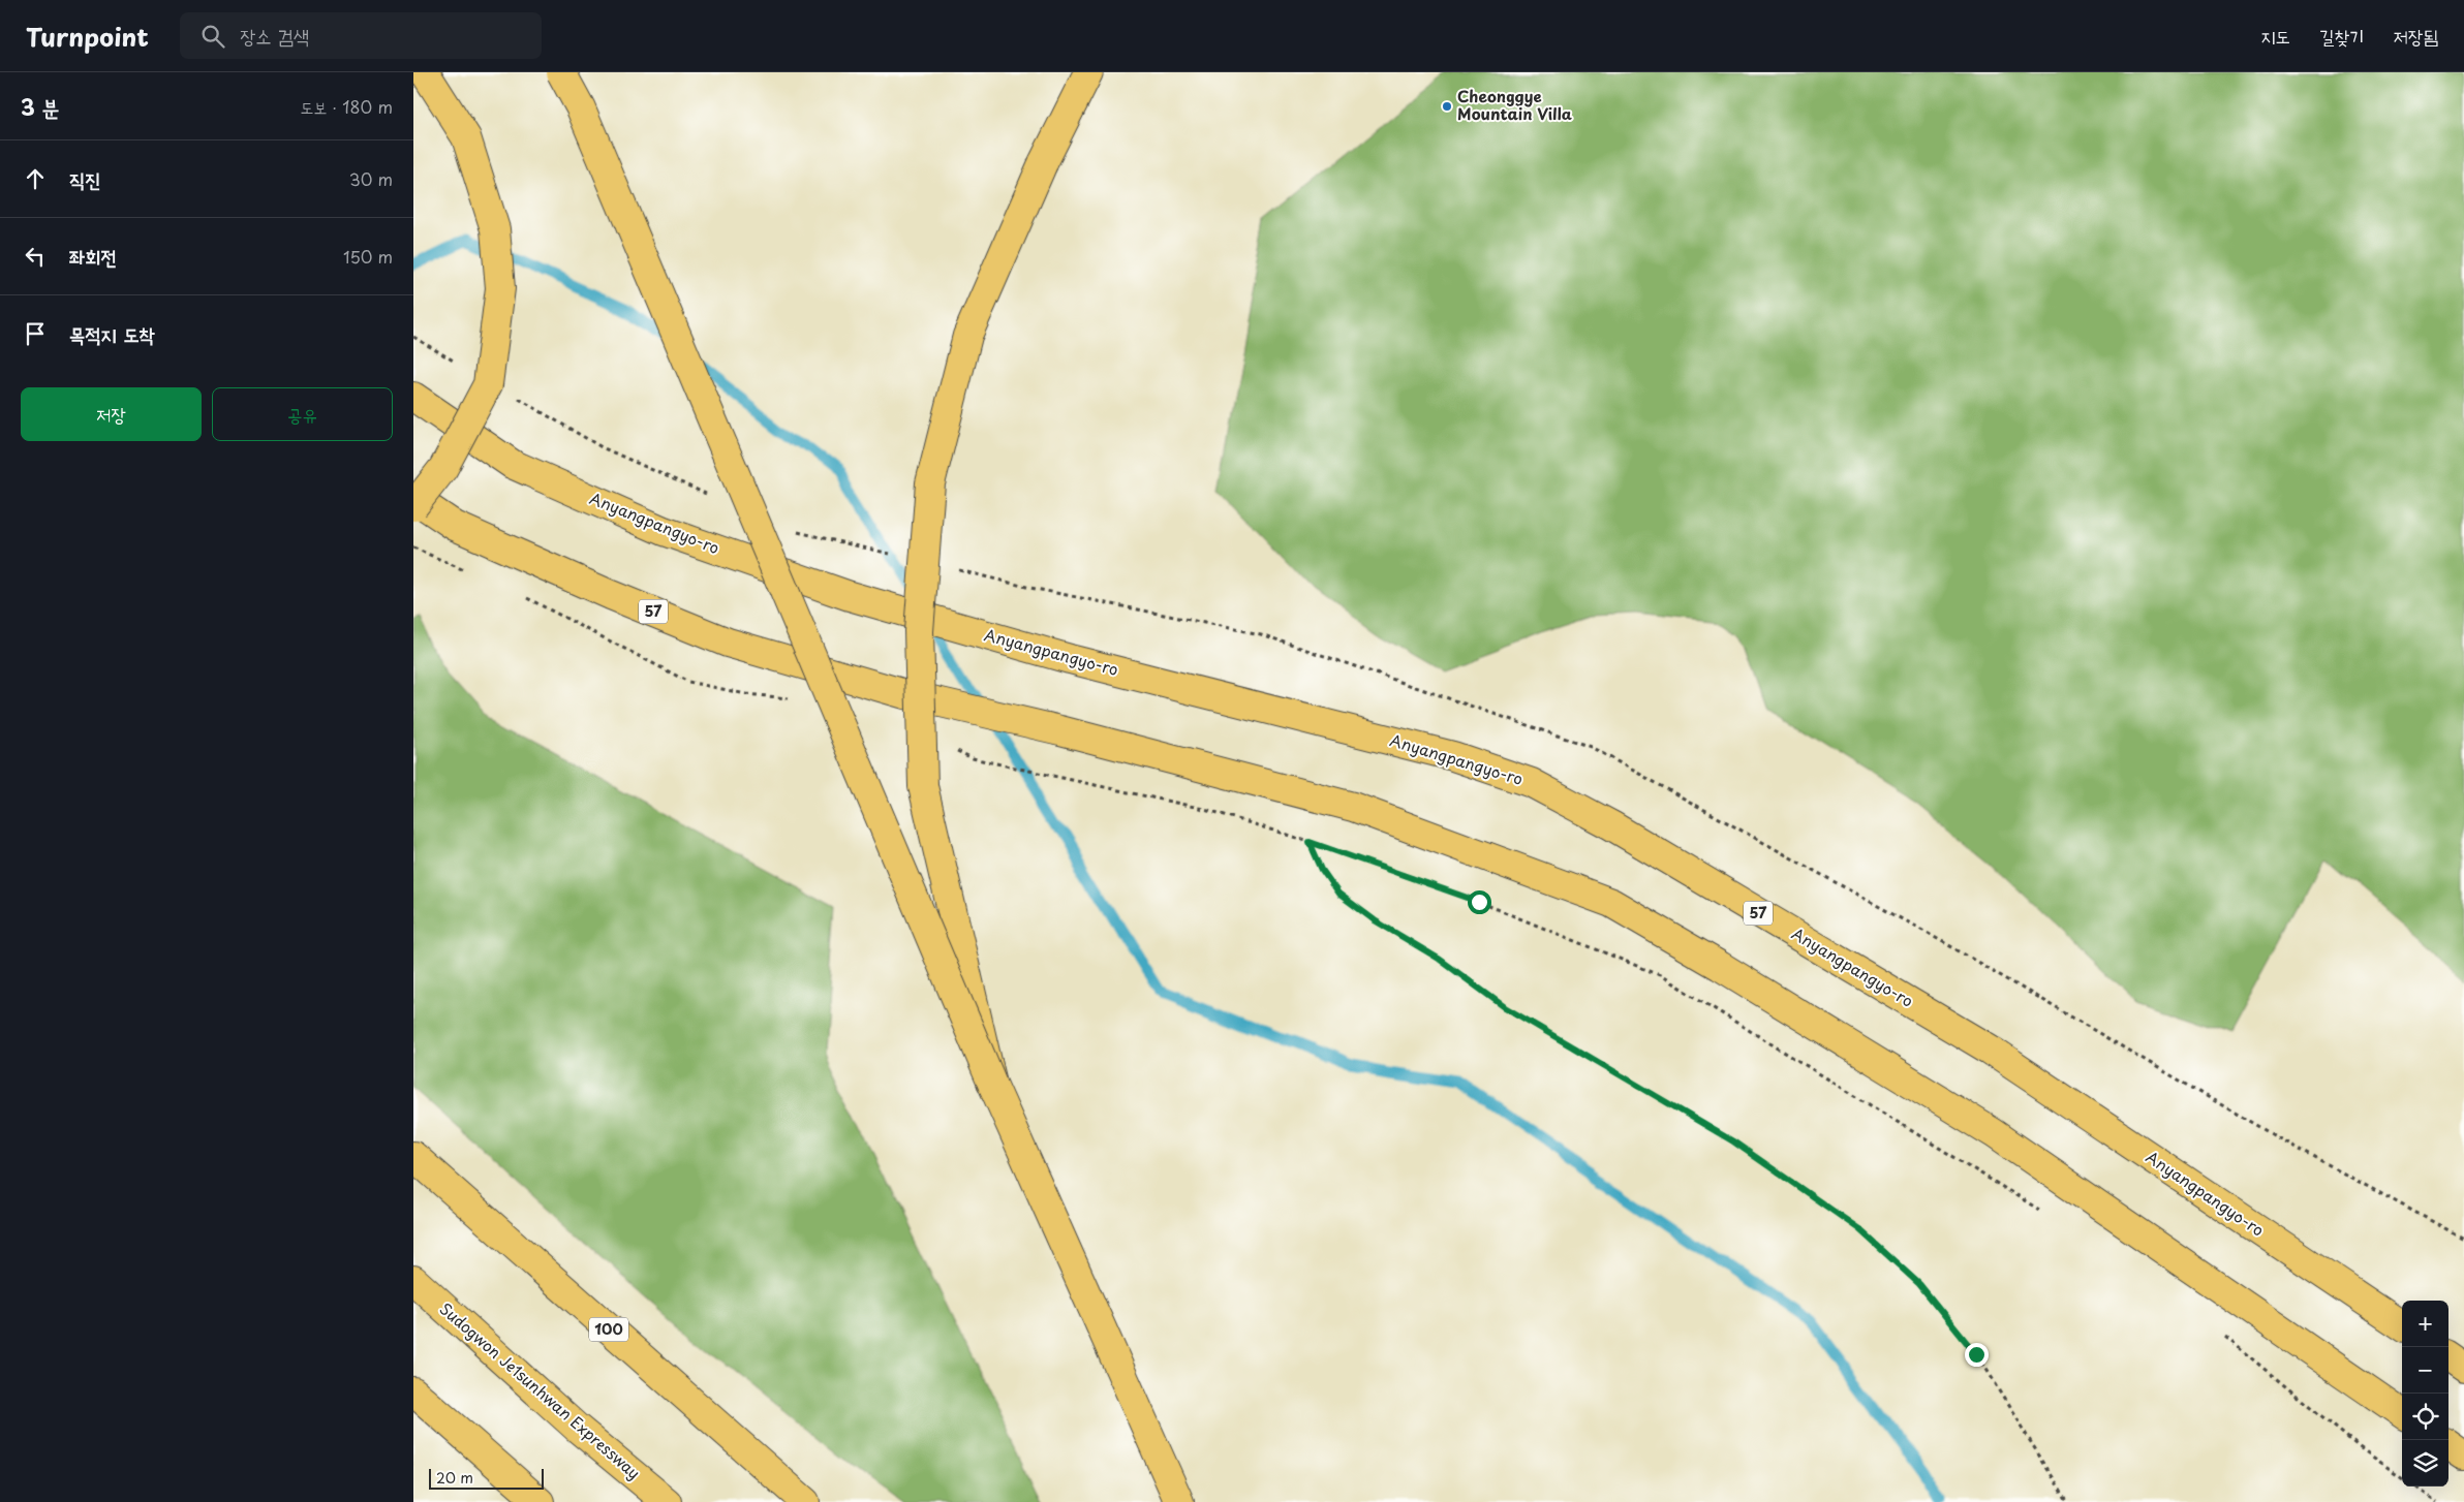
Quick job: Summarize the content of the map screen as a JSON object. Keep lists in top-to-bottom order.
{
  "streets": {
    "main road": [
      "Anyangpangyo-ro",
      "57",
      "100",
      "Sudogwon Je1sunhwan Expressway"
    ]
  },
  "places": ["Cheonggye Mountain Villa"],
  "scale_bar": "20 m",
  "page": {
    "header": "Turnpoint",
    "search": "장소 검색",
    "nav": ["지도", "길찾기", "저장됨"],
    "heading": ["3 분", "도보 · 180 m"],
    "list": [
      ["직진", "30 m"],
      ["좌회전", "150 m"],
      "목적지 도착"
    ],
    "buttons": ["저장", "공유"],
    "map_buttons": ["+", "−"],
    "scale": "20 m"
  }
}
